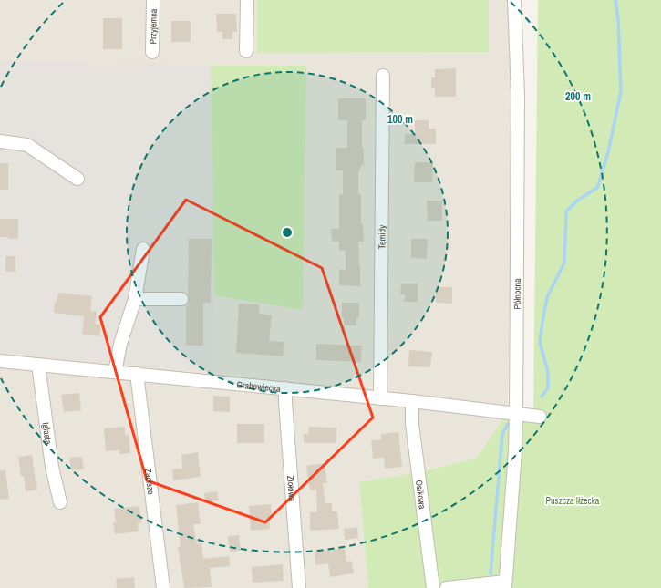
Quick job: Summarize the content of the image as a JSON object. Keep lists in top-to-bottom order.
{
  "streets": {
    "street": [
      "Przyjemna",
      "Temidy",
      "Północna",
      "Grabowiecka",
      "Iglasta",
      "Zacisze",
      "Ziołowa",
      "Osikowa"
    ]
  },
  "crossings": [
    ["Temidy", "Grabowiecka"],
    ["Północna", "Grabowiecka"],
    ["Grabowiecka", "Iglasta"],
    ["Grabowiecka", "Zacisze"],
    ["Grabowiecka", "Ziołowa"],
    ["Grabowiecka", "Osikowa"]
  ],
  "parks": ["Puszcza Iłżecka"],
  "rings": ["200 m", "100 m"]
}
